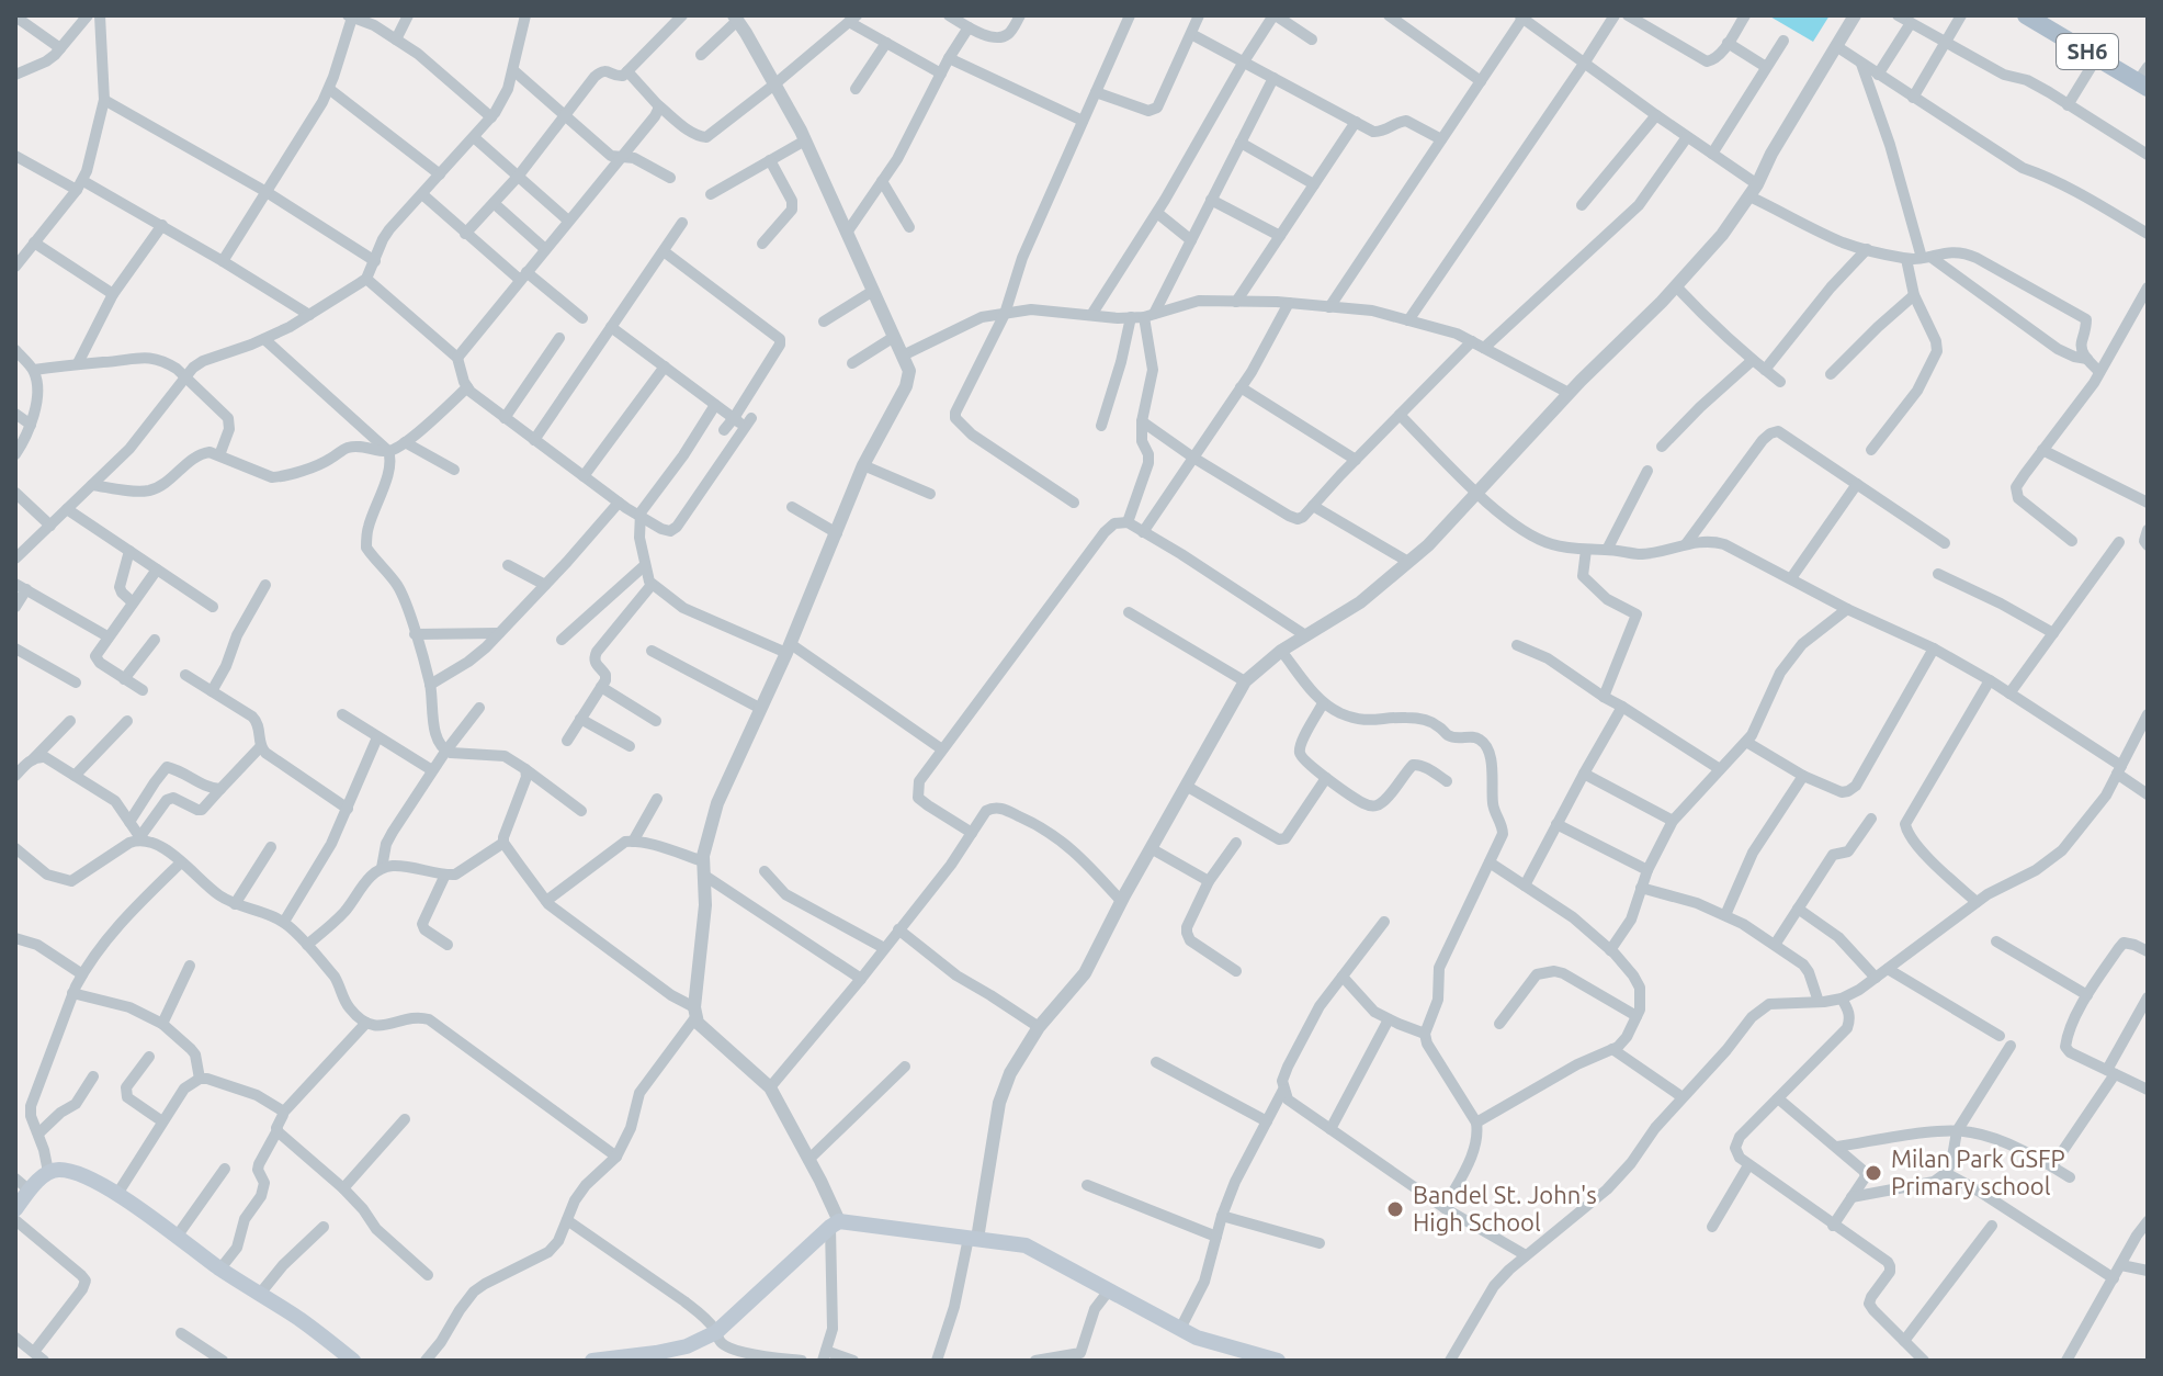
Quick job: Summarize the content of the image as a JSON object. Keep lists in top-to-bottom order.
{
  "streets": {
    "main road": ["SH6"]
  },
  "places": ["Milan Park GSFP Primary school", "Bandel St. John's High School"]
}
